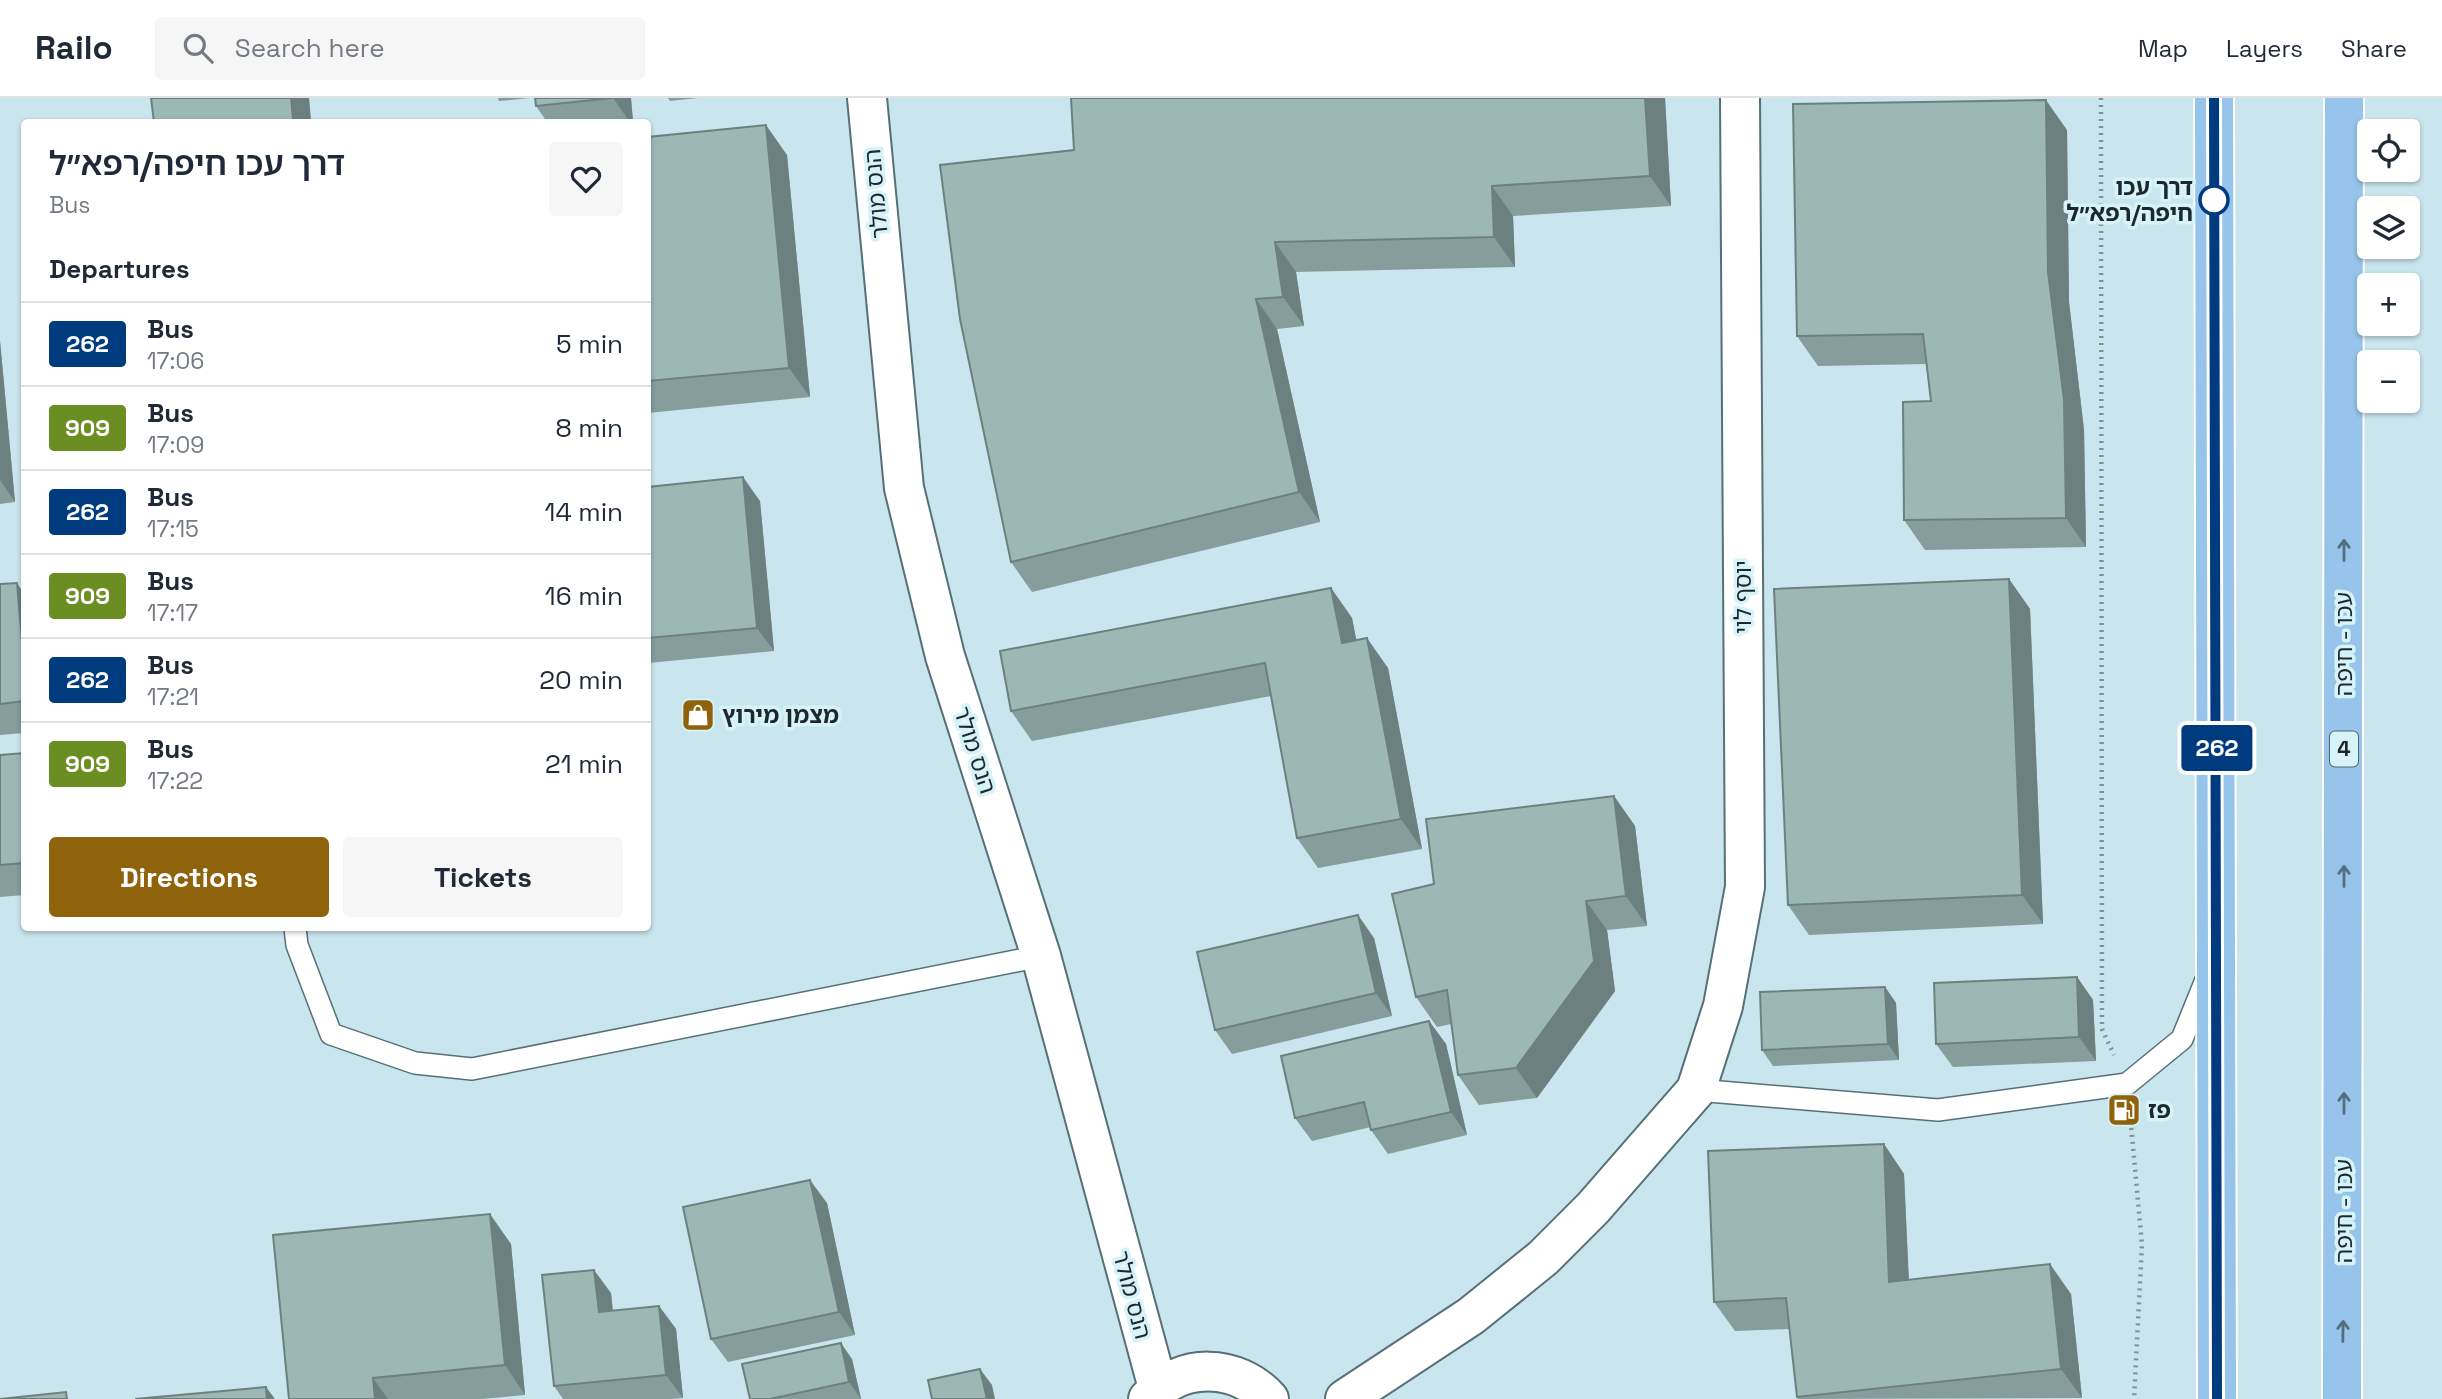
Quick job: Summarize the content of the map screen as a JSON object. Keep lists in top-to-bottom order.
{
  "streets": {
    "highway": ["עכו - חיפה", "4"],
    "street": ["הנס מולר", "יוסף לוי"]
  },
  "places": {
    "other": ["דרך עכו חיפה/רפא״ל"],
    "shop": ["מצמן מירוץ"],
    "fuel station": ["פז"]
  },
  "lines": ["bus line 262"],
  "page": {
    "header": "Railo",
    "search": "Search here",
    "nav": ["Map", "Layers", "Share"],
    "on_map": "262",
    "map_buttons": ["+", "−"],
    "heading": [
      ["דרך עכו חיפה/רפא״ל", "Bus"],
      "Departures"
    ],
    "list": [
      {
        "mark": "262",
        "name": "Bus",
        "note": "17:06",
        "value": "5 min"
      },
      {
        "mark": "909",
        "name": "Bus",
        "note": "17:09",
        "value": "8 min"
      },
      {
        "mark": "262",
        "name": "Bus",
        "note": "17:15",
        "value": "14 min"
      },
      {
        "mark": "909",
        "name": "Bus",
        "note": "17:17",
        "value": "16 min"
      },
      {
        "mark": "262",
        "name": "Bus",
        "note": "17:21",
        "value": "20 min"
      },
      {
        "mark": "909",
        "name": "Bus",
        "note": "17:22",
        "value": "21 min"
      }
    ],
    "buttons": ["Directions", "Tickets"]
  }
}
